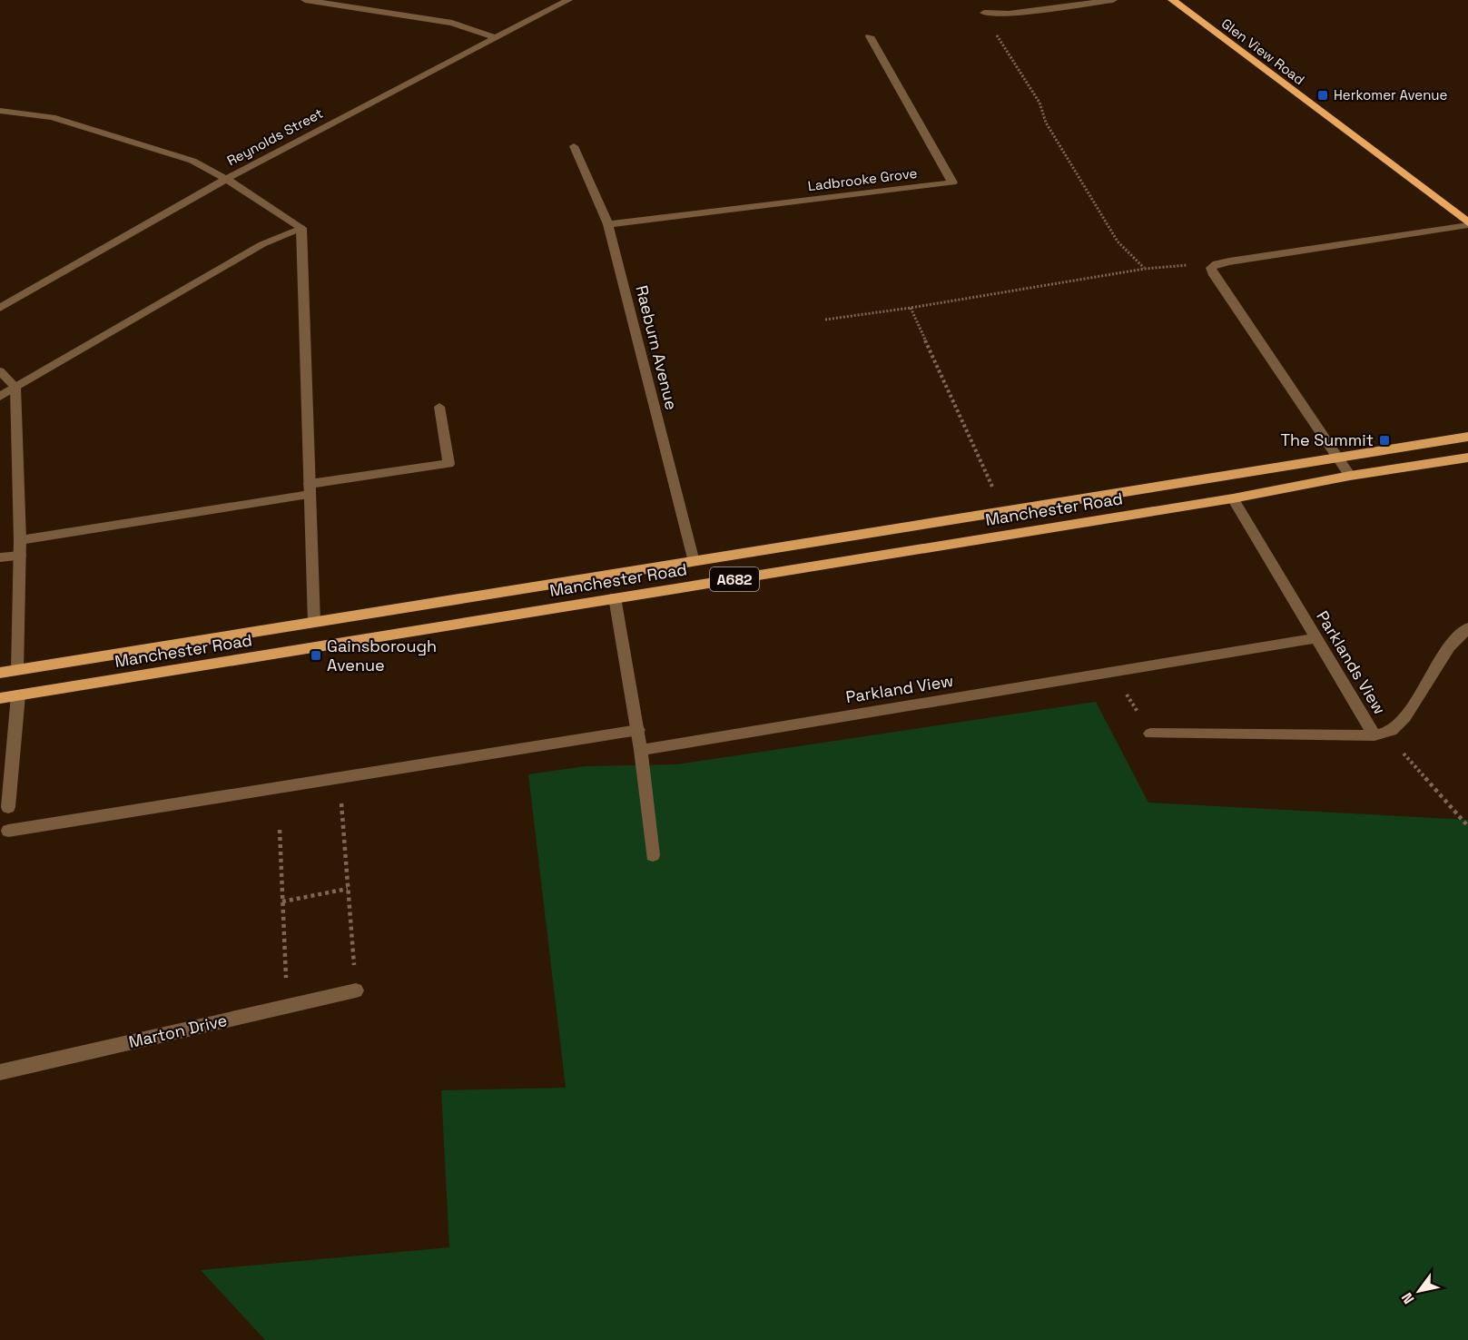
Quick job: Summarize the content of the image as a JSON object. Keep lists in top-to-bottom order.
{
  "streets": {
    "highway": ["Glen View Road"],
    "main road": ["Manchester Road", "A682"],
    "street": [
      "Reynolds Street",
      "Ladbrooke Grove",
      "Raeburn Avenue",
      "Parklands View",
      "Parkland View",
      "Marton Drive"
    ]
  },
  "crossings": [
    ["Ladbrooke Grove", "Raeburn Avenue"],
    ["Raeburn Avenue", "Manchester Road"],
    ["Manchester Road", "Parklands View"],
    ["Parklands View", "Parkland View"]
  ],
  "places": {
    "transit": ["Herkomer Avenue", "The Summit", "Gainsborough Avenue"]
  },
  "north": "bottom left"
}
